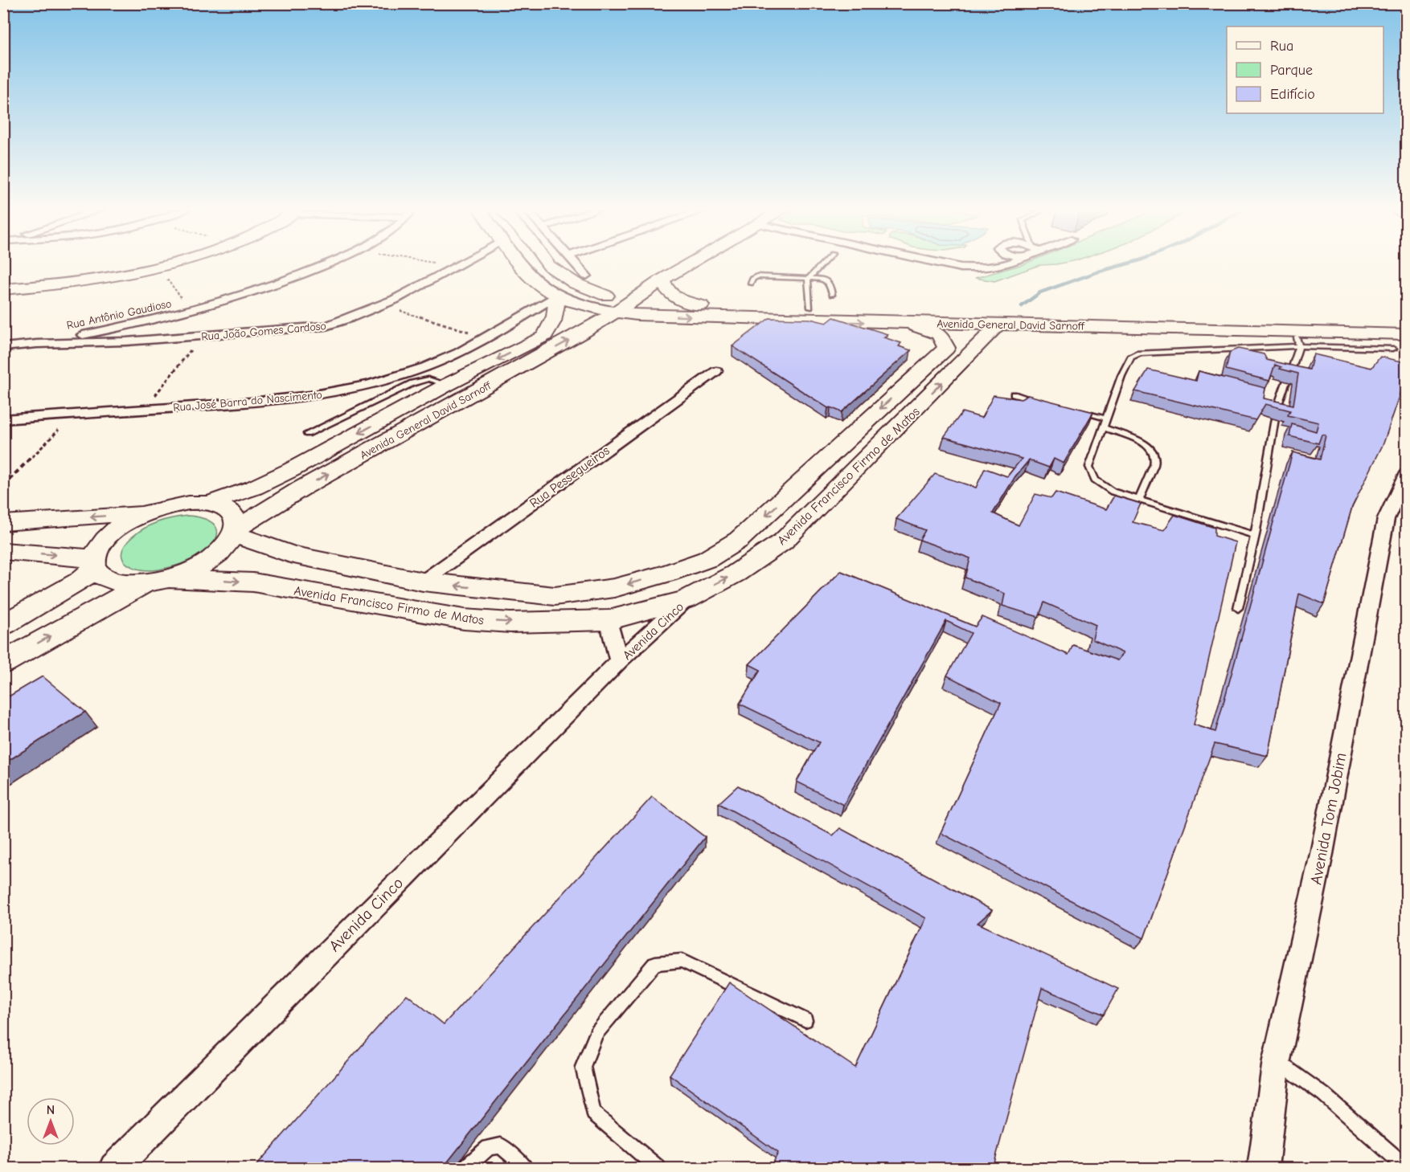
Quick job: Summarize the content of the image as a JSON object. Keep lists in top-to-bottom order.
{
  "streets": {
    "street": [
      "Rua Antônio Gaudioso",
      "Avenida General David Sarnoff",
      "Rua João Gomes Cardoso",
      "Rua José Barra do Nascimento",
      "Avenida Francisco Firmo de Matos",
      "Rua Pessegueiros",
      "Avenida Cinco",
      "Avenida Tom Jobim"
    ]
  },
  "crossings": [
    ["Rua Antônio Gaudioso", "Rua João Gomes Cardoso"],
    ["Avenida General David Sarnoff", "Avenida Francisco Firmo de Matos"],
    ["Avenida Francisco Firmo de Matos", "Rua Pessegueiros"],
    ["Avenida Francisco Firmo de Matos", "Avenida Cinco"]
  ],
  "legend": ["Rua", "Parque", "Edifício"],
  "north": "top"
}
